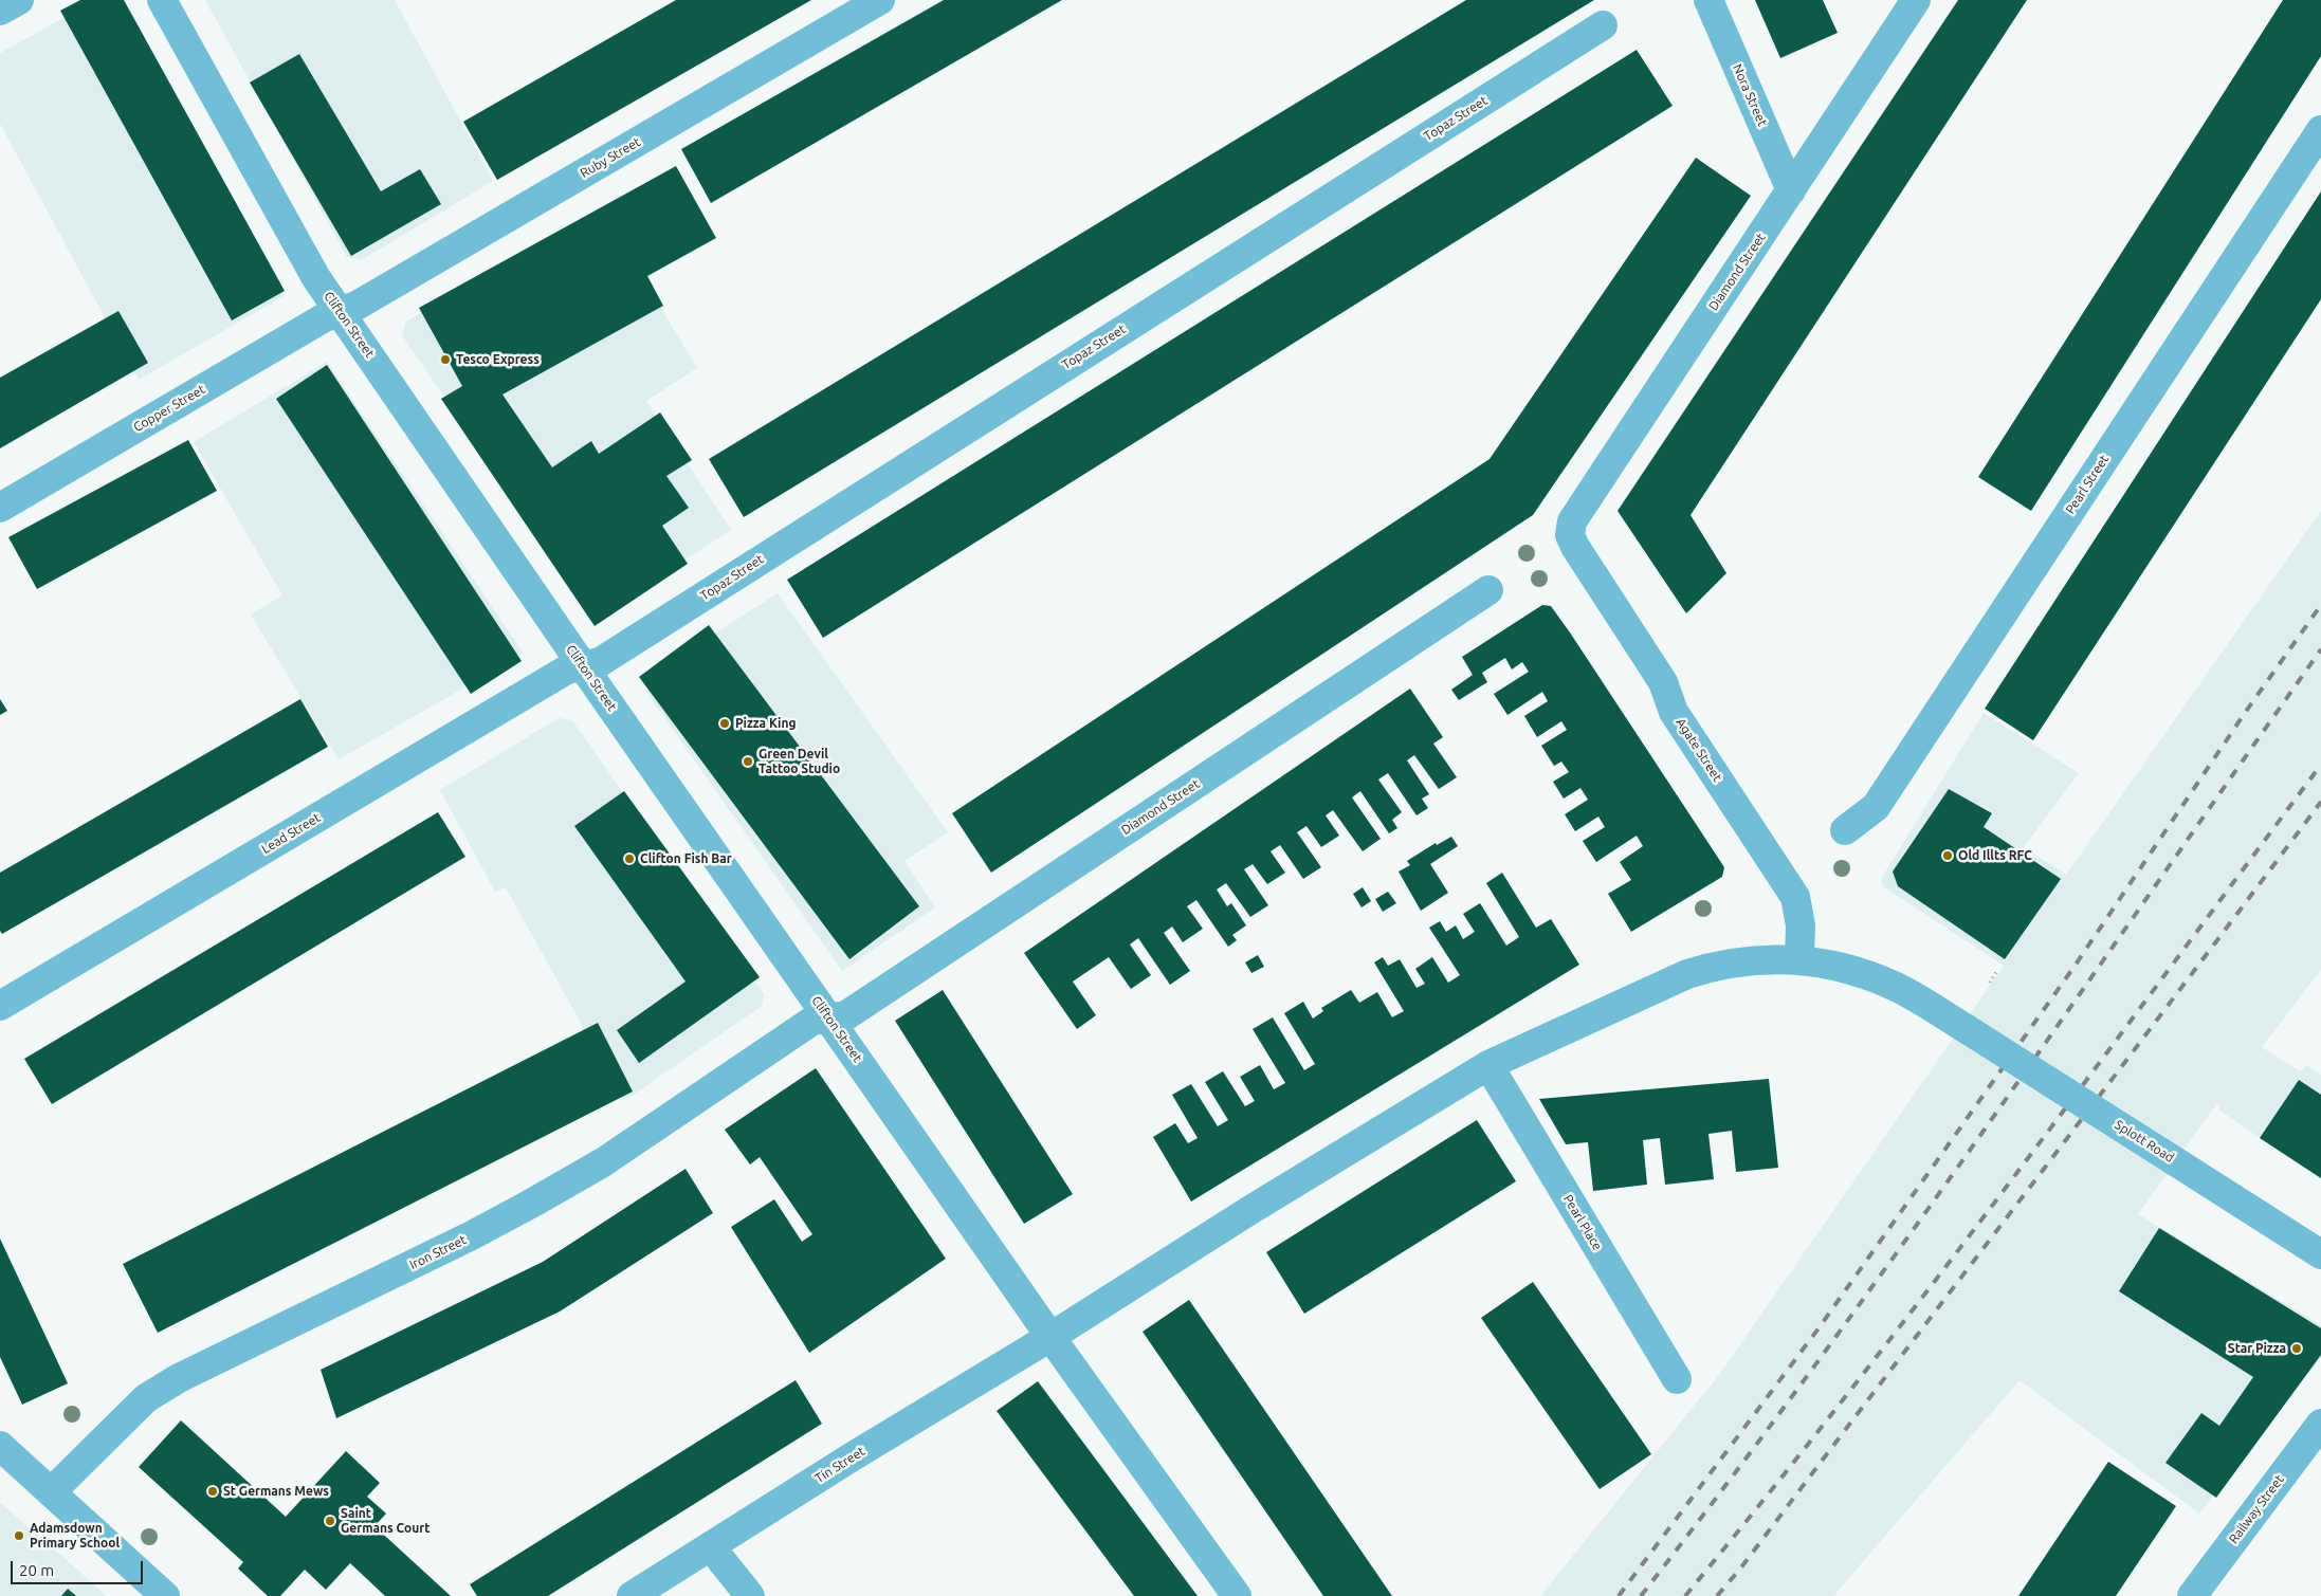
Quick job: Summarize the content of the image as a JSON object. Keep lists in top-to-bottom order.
{
  "streets": {
    "street": [
      "Nora Street",
      "Topaz Street",
      "Ruby Street",
      "Diamond Street",
      "Clifton Street",
      "Copper Street",
      "Pearl Street",
      "Agate Street",
      "Lead Street",
      "Splott Road",
      "Pearl Place",
      "Iron Street",
      "Tin Street",
      "Railway Street"
    ]
  },
  "crossings": [
    ["Nora Street", "Diamond Street"],
    ["Topaz Street", "Clifton Street"],
    ["Topaz Street", "Lead Street"],
    ["Ruby Street", "Clifton Street"],
    ["Ruby Street", "Copper Street"],
    ["Diamond Street", "Clifton Street"],
    ["Diamond Street", "Agate Street"],
    ["Diamond Street", "Iron Street"],
    ["Clifton Street", "Copper Street"],
    ["Clifton Street", "Lead Street"],
    ["Clifton Street", "Iron Street"],
    ["Clifton Street", "Tin Street"],
    ["Agate Street", "Splott Road"],
    ["Splott Road", "Pearl Place"],
    ["Splott Road", "Tin Street"],
    ["Pearl Place", "Tin Street"]
  ],
  "places": [
    "Tesco Express",
    "Pizza King",
    "Green Devil Tattoo Studio",
    "Old Illts RFC",
    "Clifton Fish Bar",
    "Star Pizza",
    "St Germans Mews",
    "Saint Germans Court",
    "Adamsdown Primary School"
  ],
  "scale_bar": "20 m"
}
